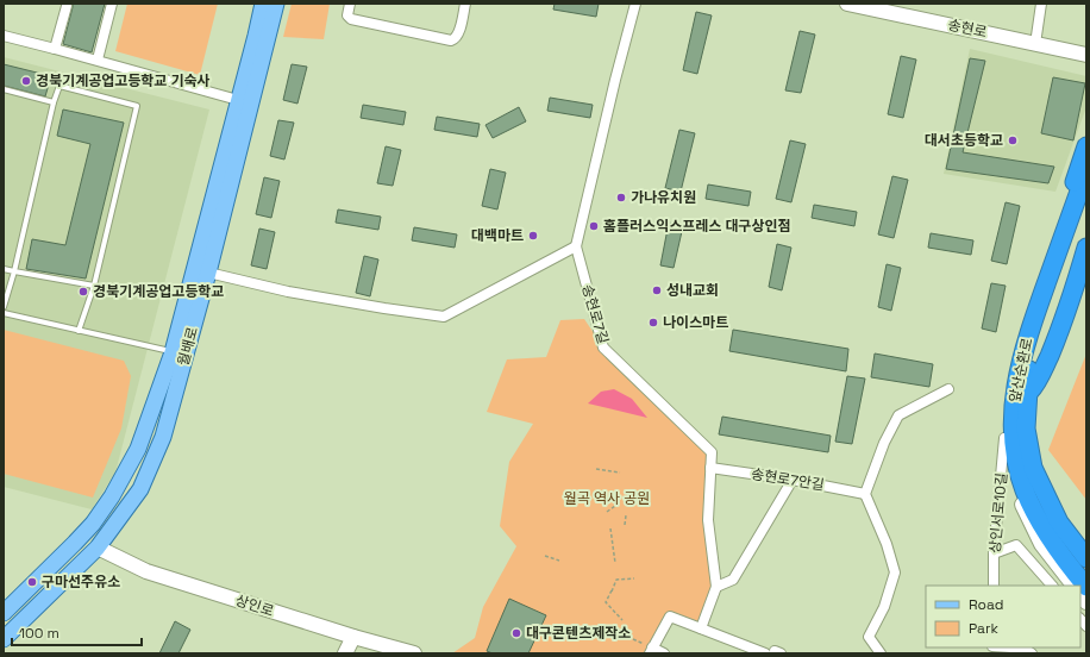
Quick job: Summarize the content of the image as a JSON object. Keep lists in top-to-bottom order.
{
  "streets": {
    "highway": ["앞산순환로"],
    "main road": ["송현로", "월배로", "상인로"],
    "street": ["송현로7길", "송현로7안길", "상인서로10길"]
  },
  "crossings": [
    ["송현로7길", "송현로7안길"],
    ["월배로", "상인로"]
  ],
  "parks": ["월곡 역사 공원"],
  "places": [
    "경북기계공업고등학교 기숙사",
    "대서초등학교",
    "가나유치원",
    "홈플러스익스프레스 대구상인점",
    "대백마트",
    "성내교회",
    "경북기계공업고등학교",
    "나이스마트",
    "구마선주유소",
    "대구콘텐츠제작소"
  ],
  "legend": ["Road", "Park"],
  "scale_bar": "100 m"
}
